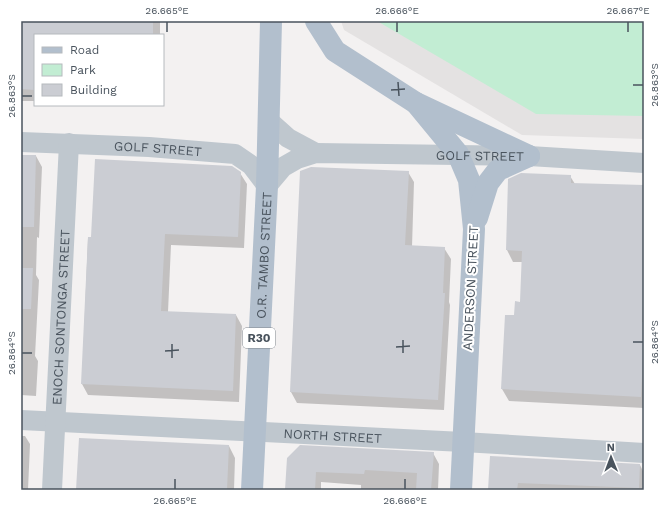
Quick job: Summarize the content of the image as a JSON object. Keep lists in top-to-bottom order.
{
  "streets": {
    "main road": ["O.R. TAMBO STREET", "ANDERSON STREET", "R30"],
    "street": ["GOLF STREET", "ENOCH SONTONGA STREET", "NORTH STREET"]
  },
  "crossings": [
    ["GOLF STREET", "O.R. TAMBO STREET"],
    ["GOLF STREET", "ANDERSON STREET"],
    ["GOLF STREET", "ENOCH SONTONGA STREET"],
    ["O.R. TAMBO STREET", "NORTH STREET"],
    ["ANDERSON STREET", "NORTH STREET"],
    ["ENOCH SONTONGA STREET", "NORTH STREET"]
  ],
  "legend": ["Road", "Park", "Building"],
  "north": "top",
  "coordinates": [
    "26.665°E",
    "26.666°E",
    "26.667°E",
    "26.863°S",
    "26.864°S"
  ]
}
